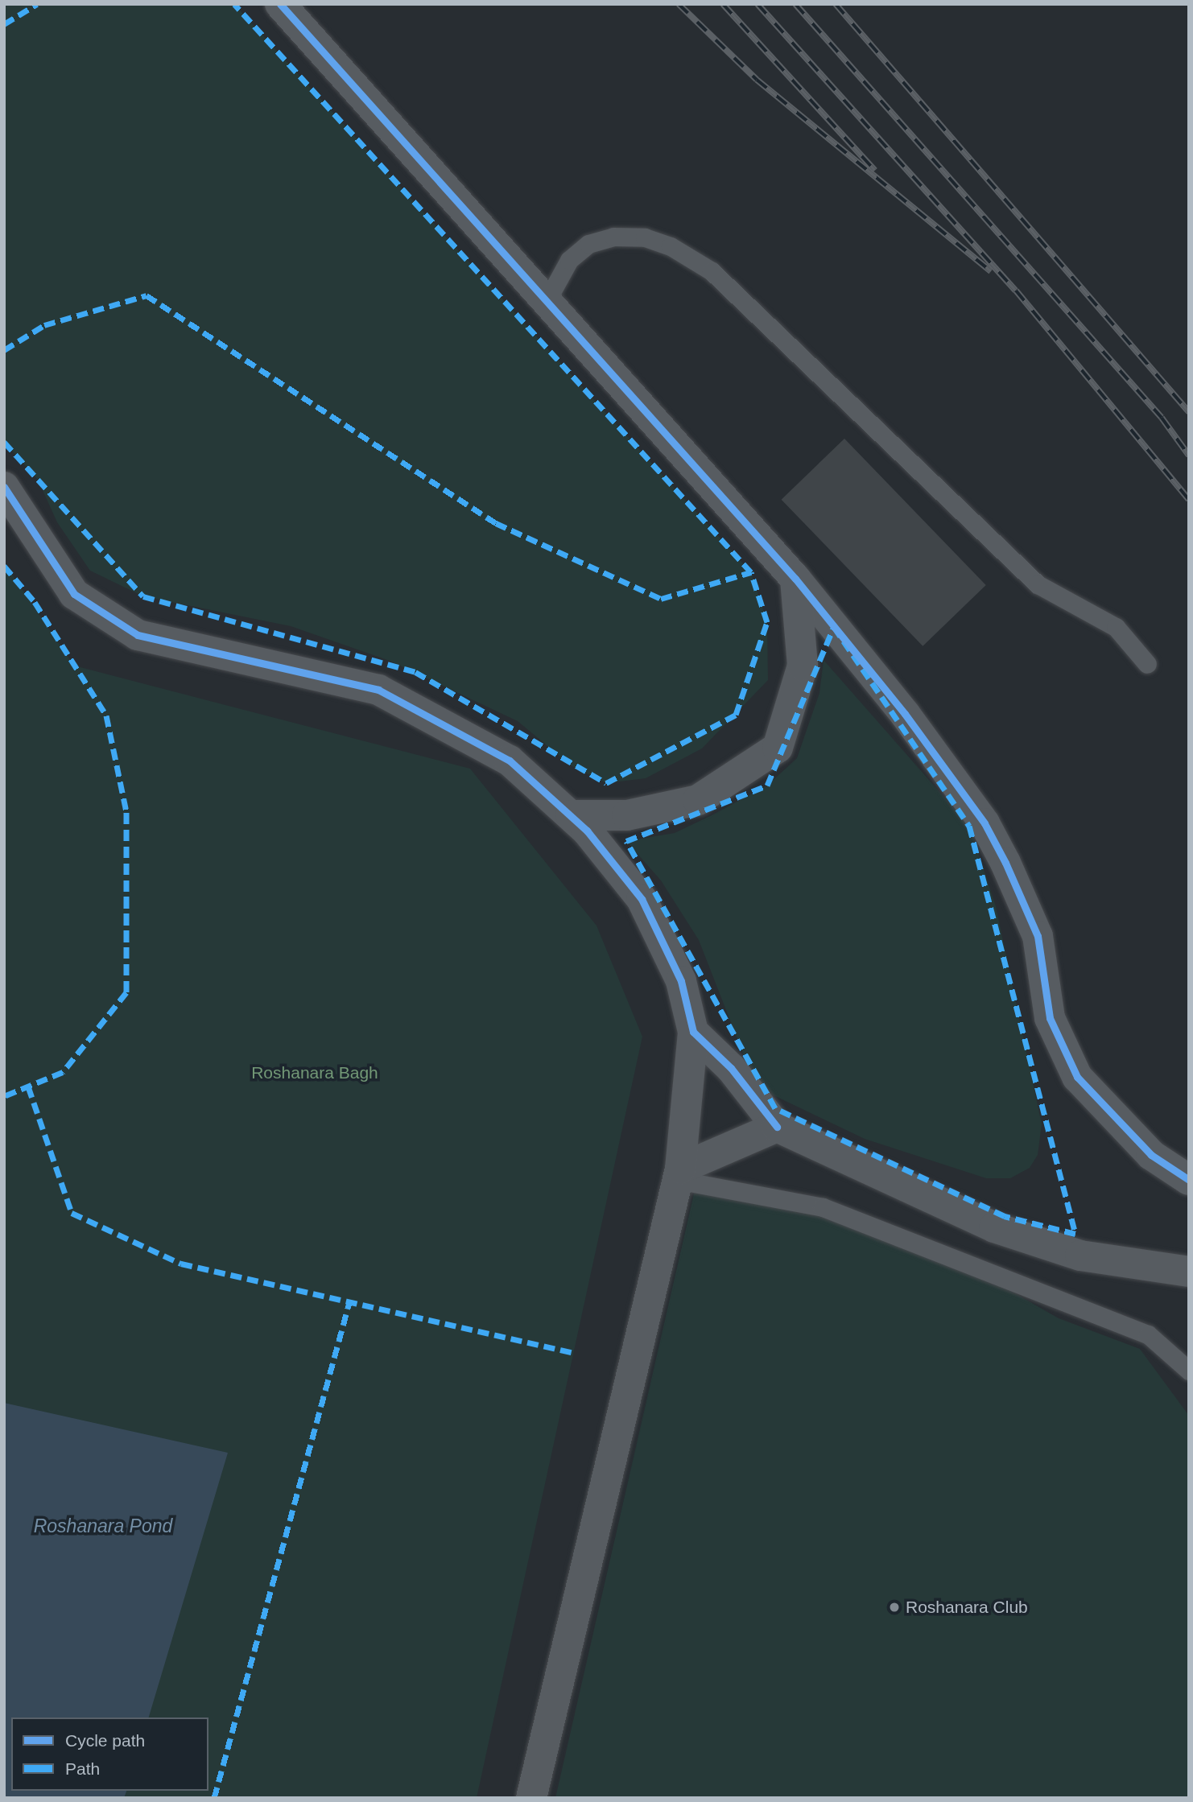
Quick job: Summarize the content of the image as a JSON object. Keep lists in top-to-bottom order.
{
  "water": ["Roshanara Pond"],
  "parks": ["Roshanara Bagh"],
  "places": ["Roshanara Club"],
  "legend": ["Cycle path", "Path"]
}
